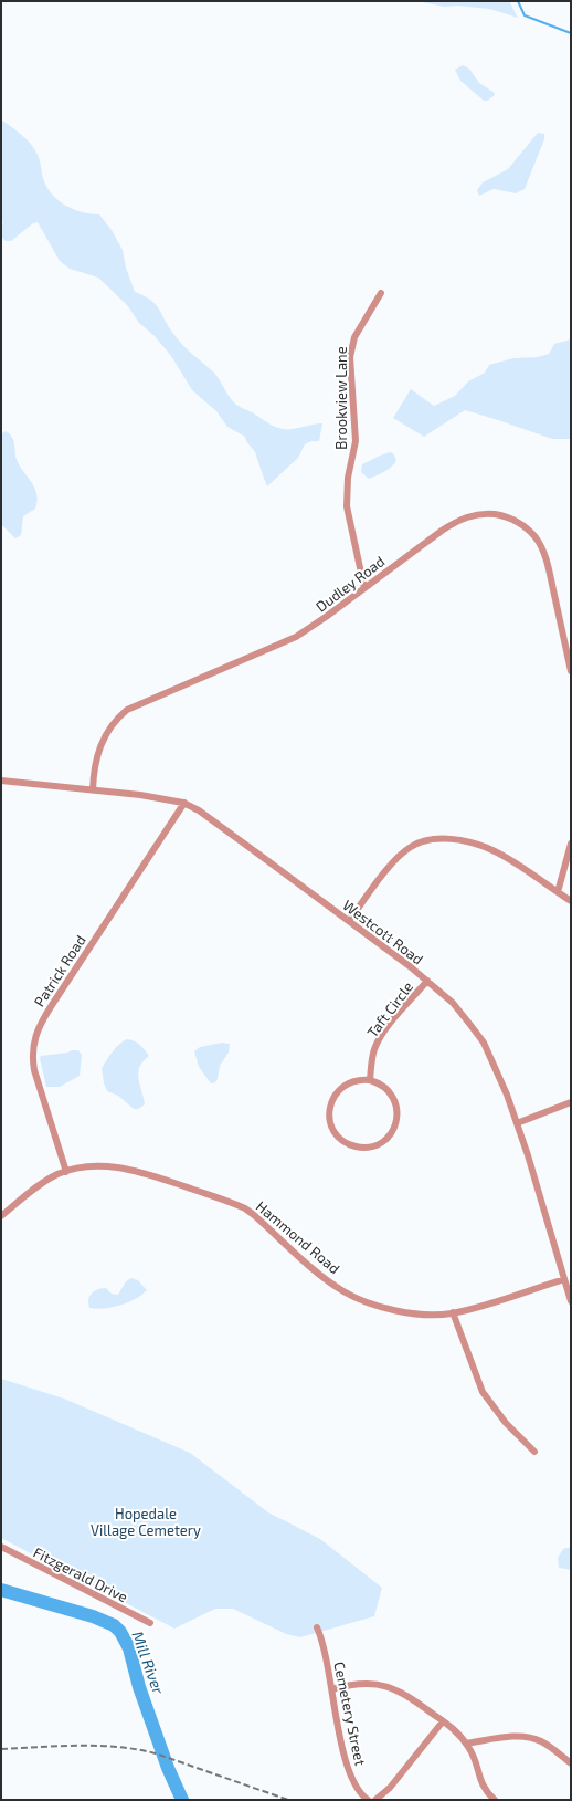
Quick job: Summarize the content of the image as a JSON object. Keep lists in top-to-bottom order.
{
  "streets": {
    "street": [
      "Brookview Lane",
      "Dudley Road",
      "Westcott Road",
      "Patrick Road",
      "Taft Circle",
      "Hammond Road",
      "Fitzgerald Drive",
      "Cemetery Street"
    ]
  },
  "crossings": [
    ["Brookview Lane", "Dudley Road"],
    ["Dudley Road", "Westcott Road"],
    ["Westcott Road", "Patrick Road"],
    ["Westcott Road", "Taft Circle"],
    ["Westcott Road", "Hammond Road"],
    ["Patrick Road", "Hammond Road"]
  ],
  "water": ["Mill River"],
  "parks": ["Hopedale Village Cemetery"]
}
